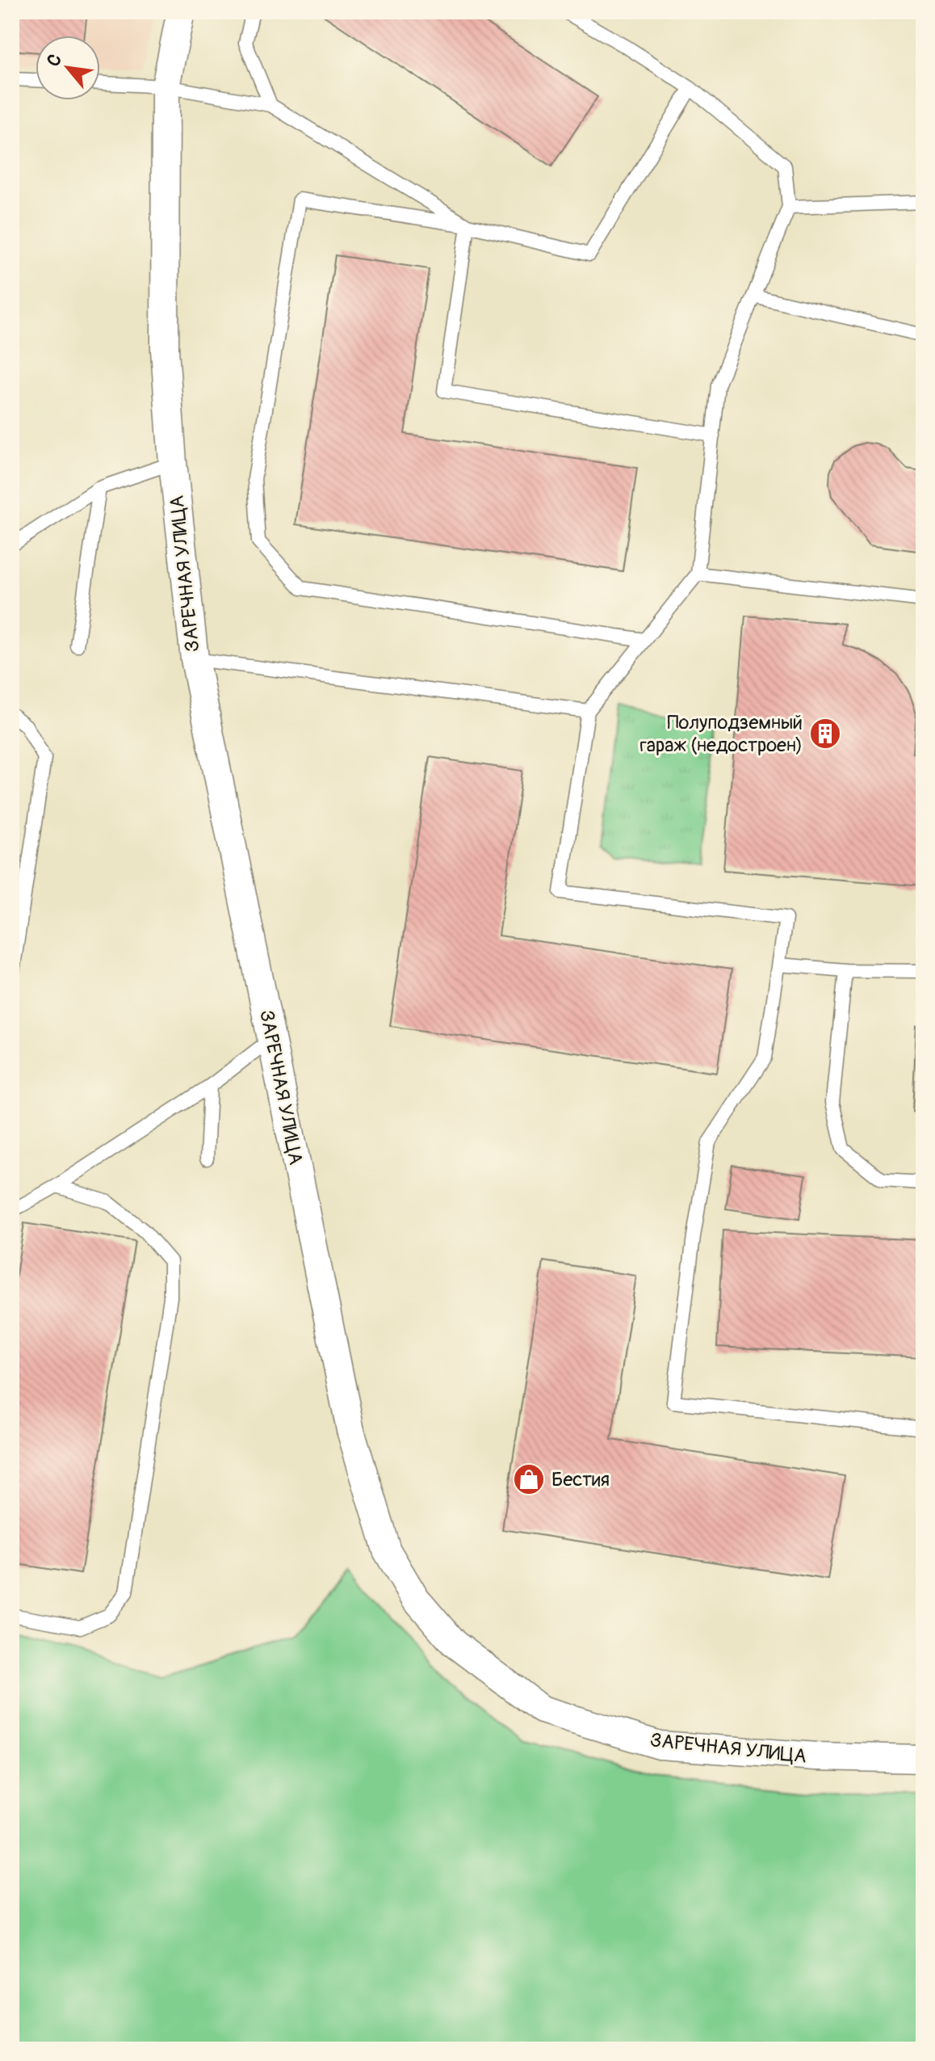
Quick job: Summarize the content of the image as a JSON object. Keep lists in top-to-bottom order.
{
  "streets": {
    "street": ["ЗАРЕЧНАЯ УЛИЦА"]
  },
  "places": {
    "building": ["Полуподземный гараж (недостроен)"],
    "shop": ["Бестия"]
  },
  "north": "top left"
}
